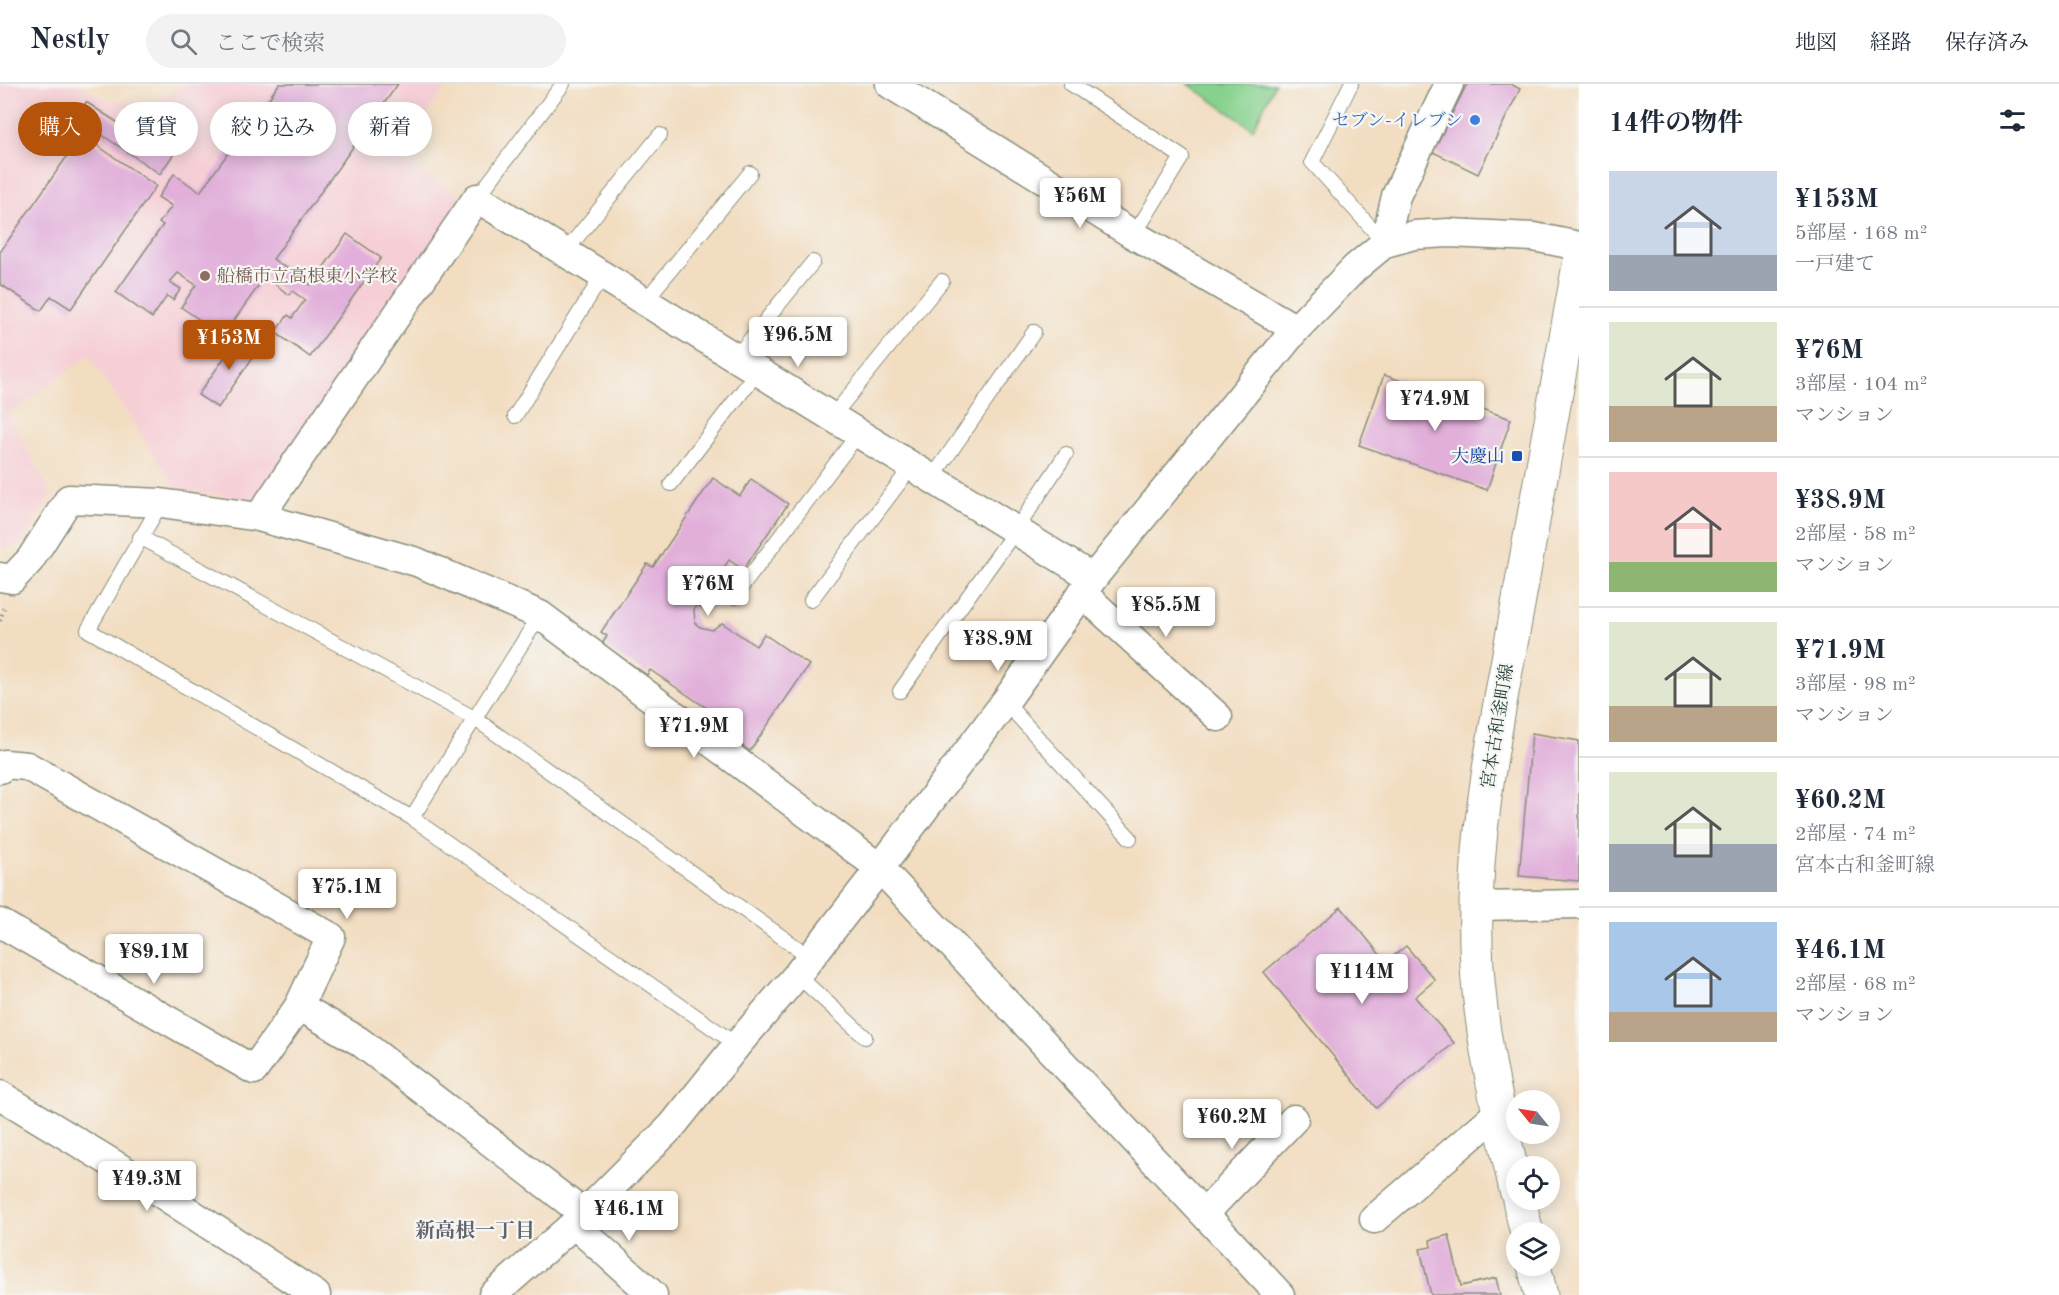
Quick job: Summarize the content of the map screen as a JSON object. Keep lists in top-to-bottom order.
{
  "streets": {
    "street": ["宮本古和釜町線"]
  },
  "districts": ["新高根一丁目"],
  "places": {
    "other": ["セブン-イレブン", "船橋市立高根東小学校"],
    "transit": ["大慶山"]
  },
  "north": "top left",
  "page": {
    "header": "Nestly",
    "search": "ここで検索",
    "nav": ["地図", "経路", "保存済み"],
    "heading": "14件の物件",
    "chip": [
      "購入",
      "賃貸",
      "絞り込み",
      "新着"
    ],
    "list": [
      {
        "name": "¥153M",
        "note": "5部屋 · 168 m² · 一戸建て"
      },
      {
        "name": "¥76M",
        "note": "3部屋 · 104 m² · マンション"
      },
      {
        "name": "¥38.9M",
        "note": "2部屋 · 58 m² · マンション"
      },
      {
        "name": "¥71.9M",
        "note": "3部屋 · 98 m² · マンション"
      },
      {
        "name": "¥60.2M",
        "note": "2部屋 · 74 m² · 宮本古和釜町線"
      },
      {
        "name": "¥46.1M",
        "note": "2部屋 · 68 m² · マンション"
      }
    ],
    "price": [
      "¥56M",
      "¥96.5M",
      "¥153M",
      "¥74.9M",
      "¥76M",
      "¥85.5M",
      "¥38.9M",
      "¥71.9M",
      "¥75.1M",
      "¥89.1M",
      "¥114M",
      "¥60.2M",
      "¥49.3M",
      "¥46.1M"
    ]
  }
}
